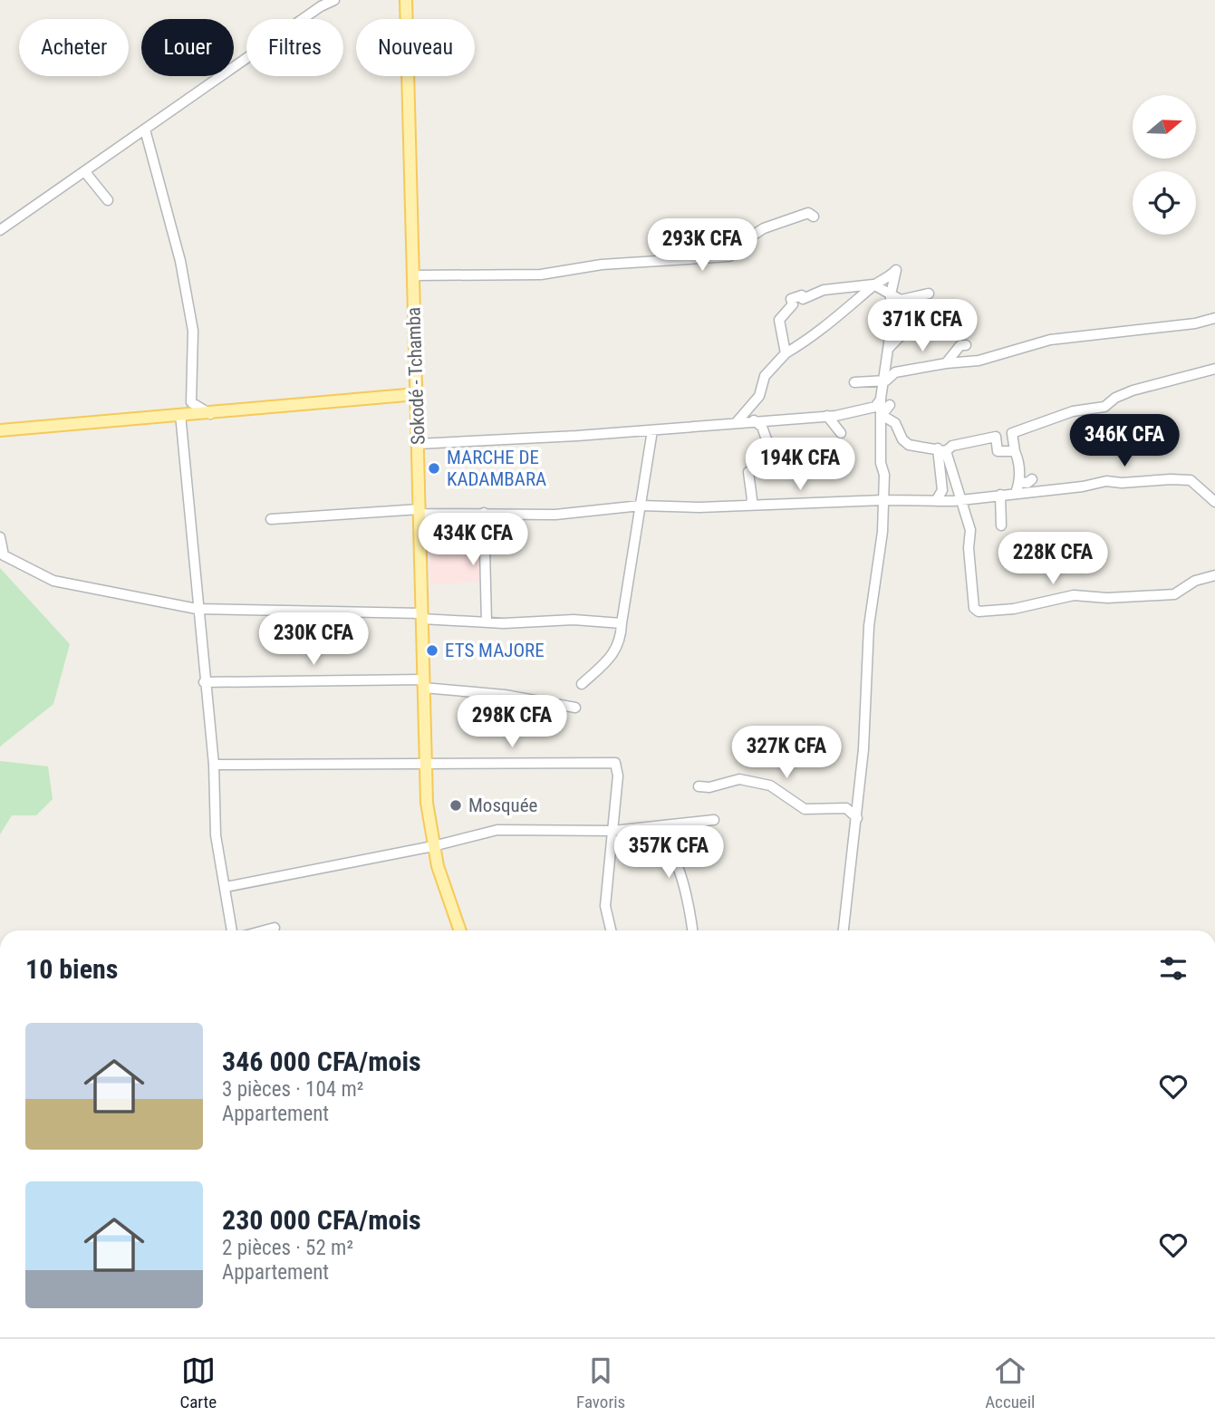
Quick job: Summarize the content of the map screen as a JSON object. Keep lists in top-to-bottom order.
{
  "streets": {
    "main road": ["Sokodé - Tchamba"]
  },
  "places": ["MARCHE DE KADAMBARA", "ETS MAJORE", "Mosquée"],
  "north": "right",
  "page": {
    "chip": [
      "Acheter",
      "Louer",
      "Filtres",
      "Nouveau"
    ],
    "price": [
      "293K CFA",
      "371K CFA",
      "346K CFA",
      "194K CFA",
      "434K CFA",
      "228K CFA",
      "230K CFA",
      "298K CFA",
      "327K CFA",
      "357K CFA"
    ],
    "heading": "10 biens",
    "list": [
      {
        "name": "346 000 CFA/mois",
        "note": "3 pièces · 104 m² · Appartement"
      },
      {
        "name": "230 000 CFA/mois",
        "note": "2 pièces · 52 m² · Appartement"
      }
    ],
    "tabs": ["Carte", "Favoris", "Accueil"]
  }
}
